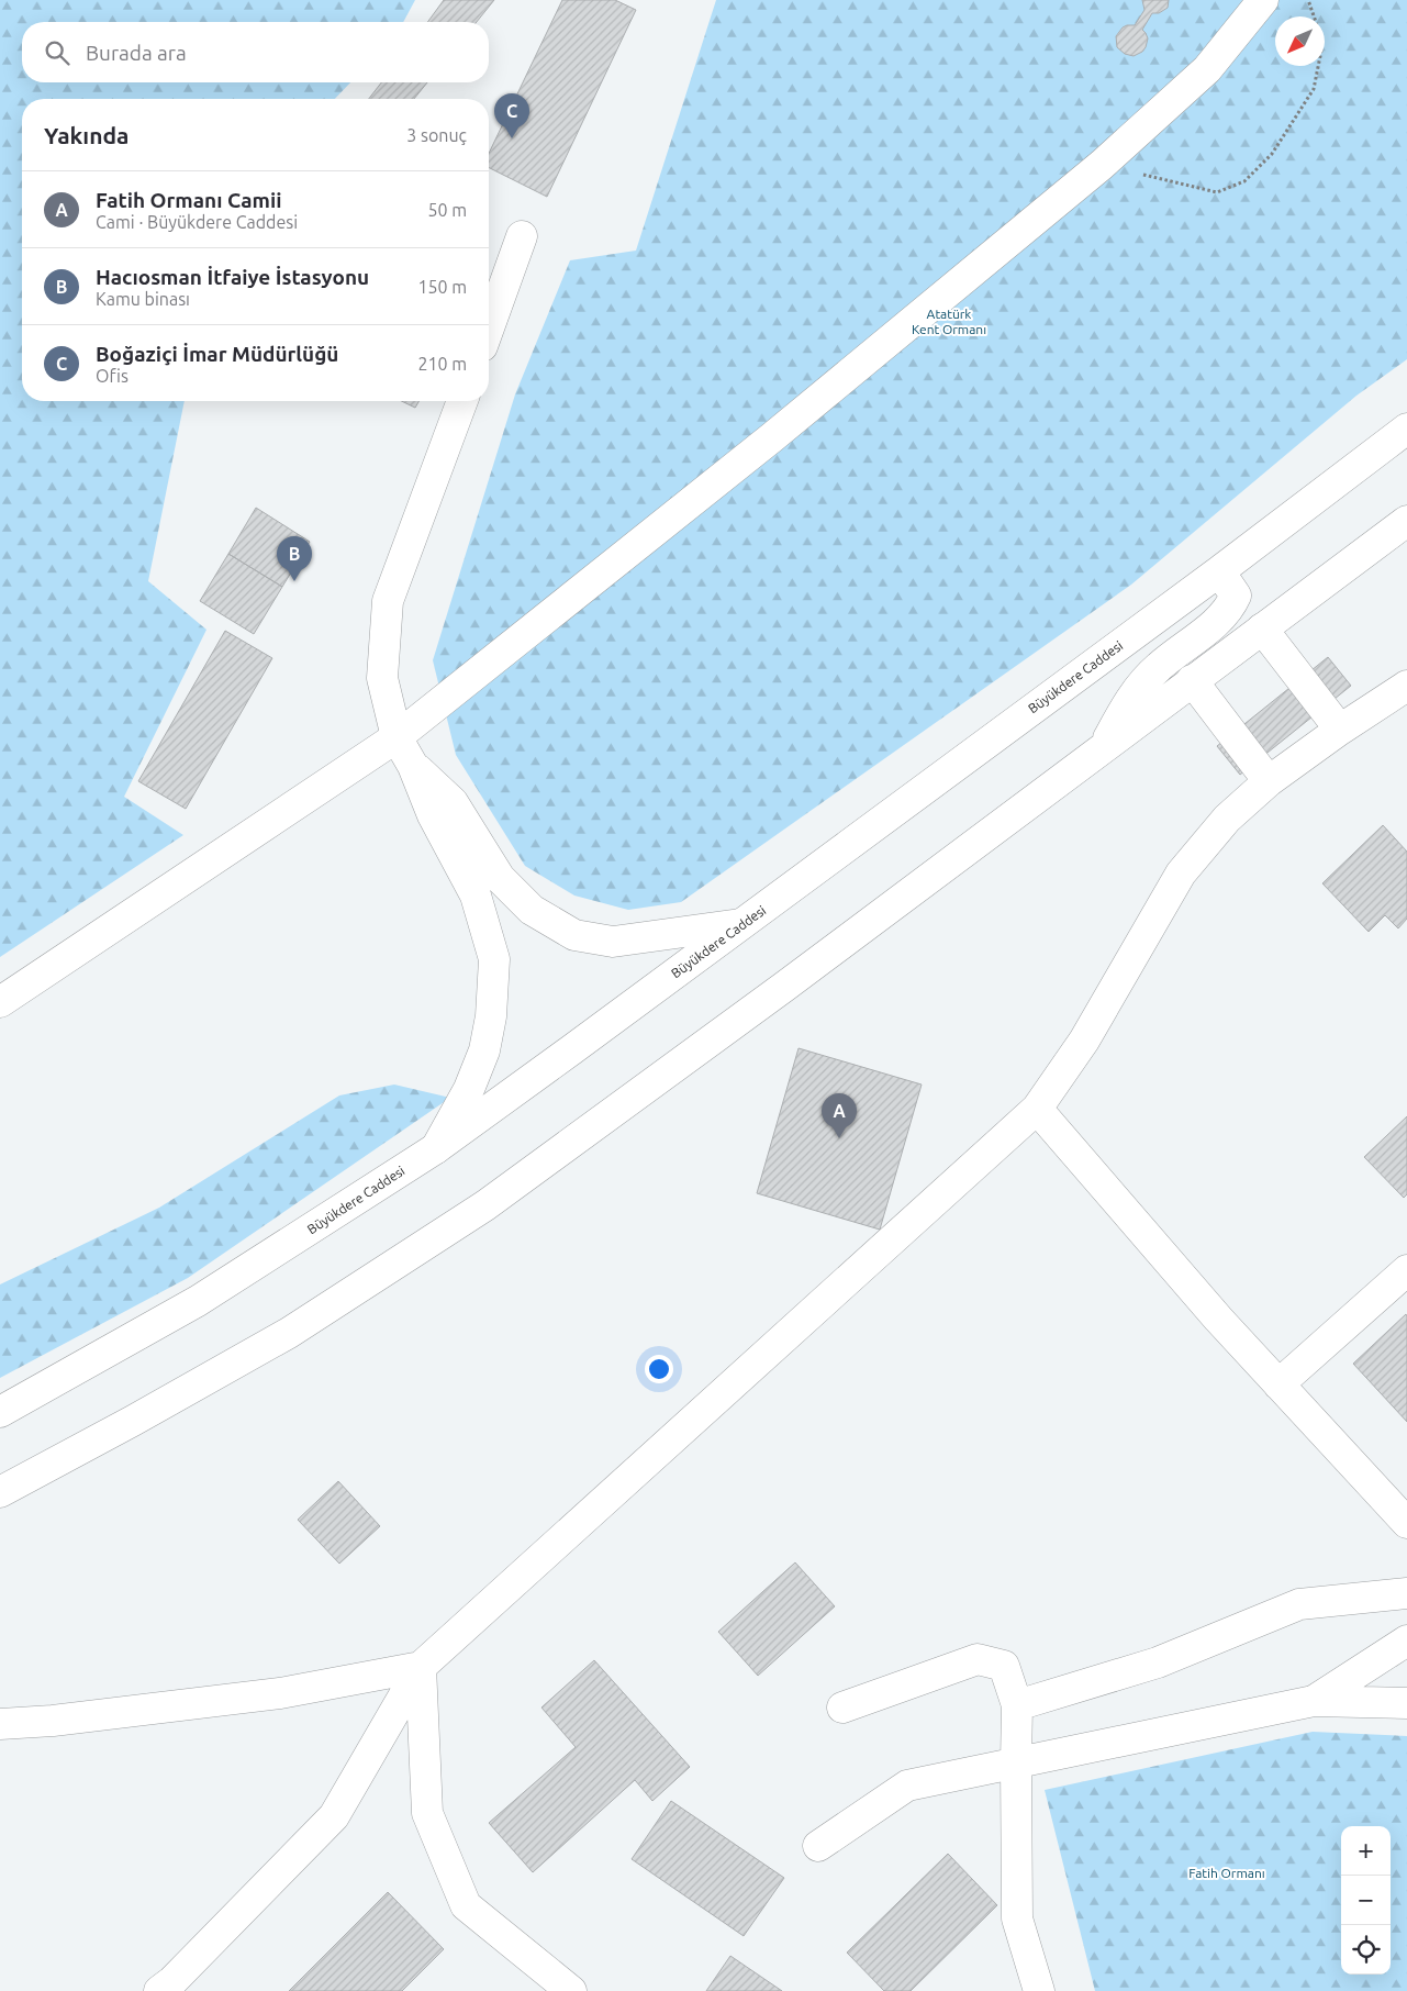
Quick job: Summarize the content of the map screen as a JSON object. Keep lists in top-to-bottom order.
{
  "streets": {
    "main road": ["Büyükdere Caddesi"]
  },
  "parks": ["Atatürk Kent Ormanı", "Fatih Ormanı"],
  "north": "bottom left",
  "page": {
    "search": "Burada ara",
    "pins": ["C", "B", "A"],
    "heading": ["Yakında", "3 sonuç"],
    "list": [
      {
        "mark": "A",
        "name": "Fatih Ormanı Camii",
        "note": "Cami · Büyükdere Caddesi",
        "value": "50 m"
      },
      {
        "mark": "B",
        "name": "Hacıosman İtfaiye İstasyonu",
        "note": "Kamu binası",
        "value": "150 m"
      },
      {
        "mark": "C",
        "name": "Boğaziçi İmar Müdürlüğü",
        "note": "Ofis",
        "value": "210 m"
      }
    ],
    "map_buttons": ["+", "−"]
  }
}
